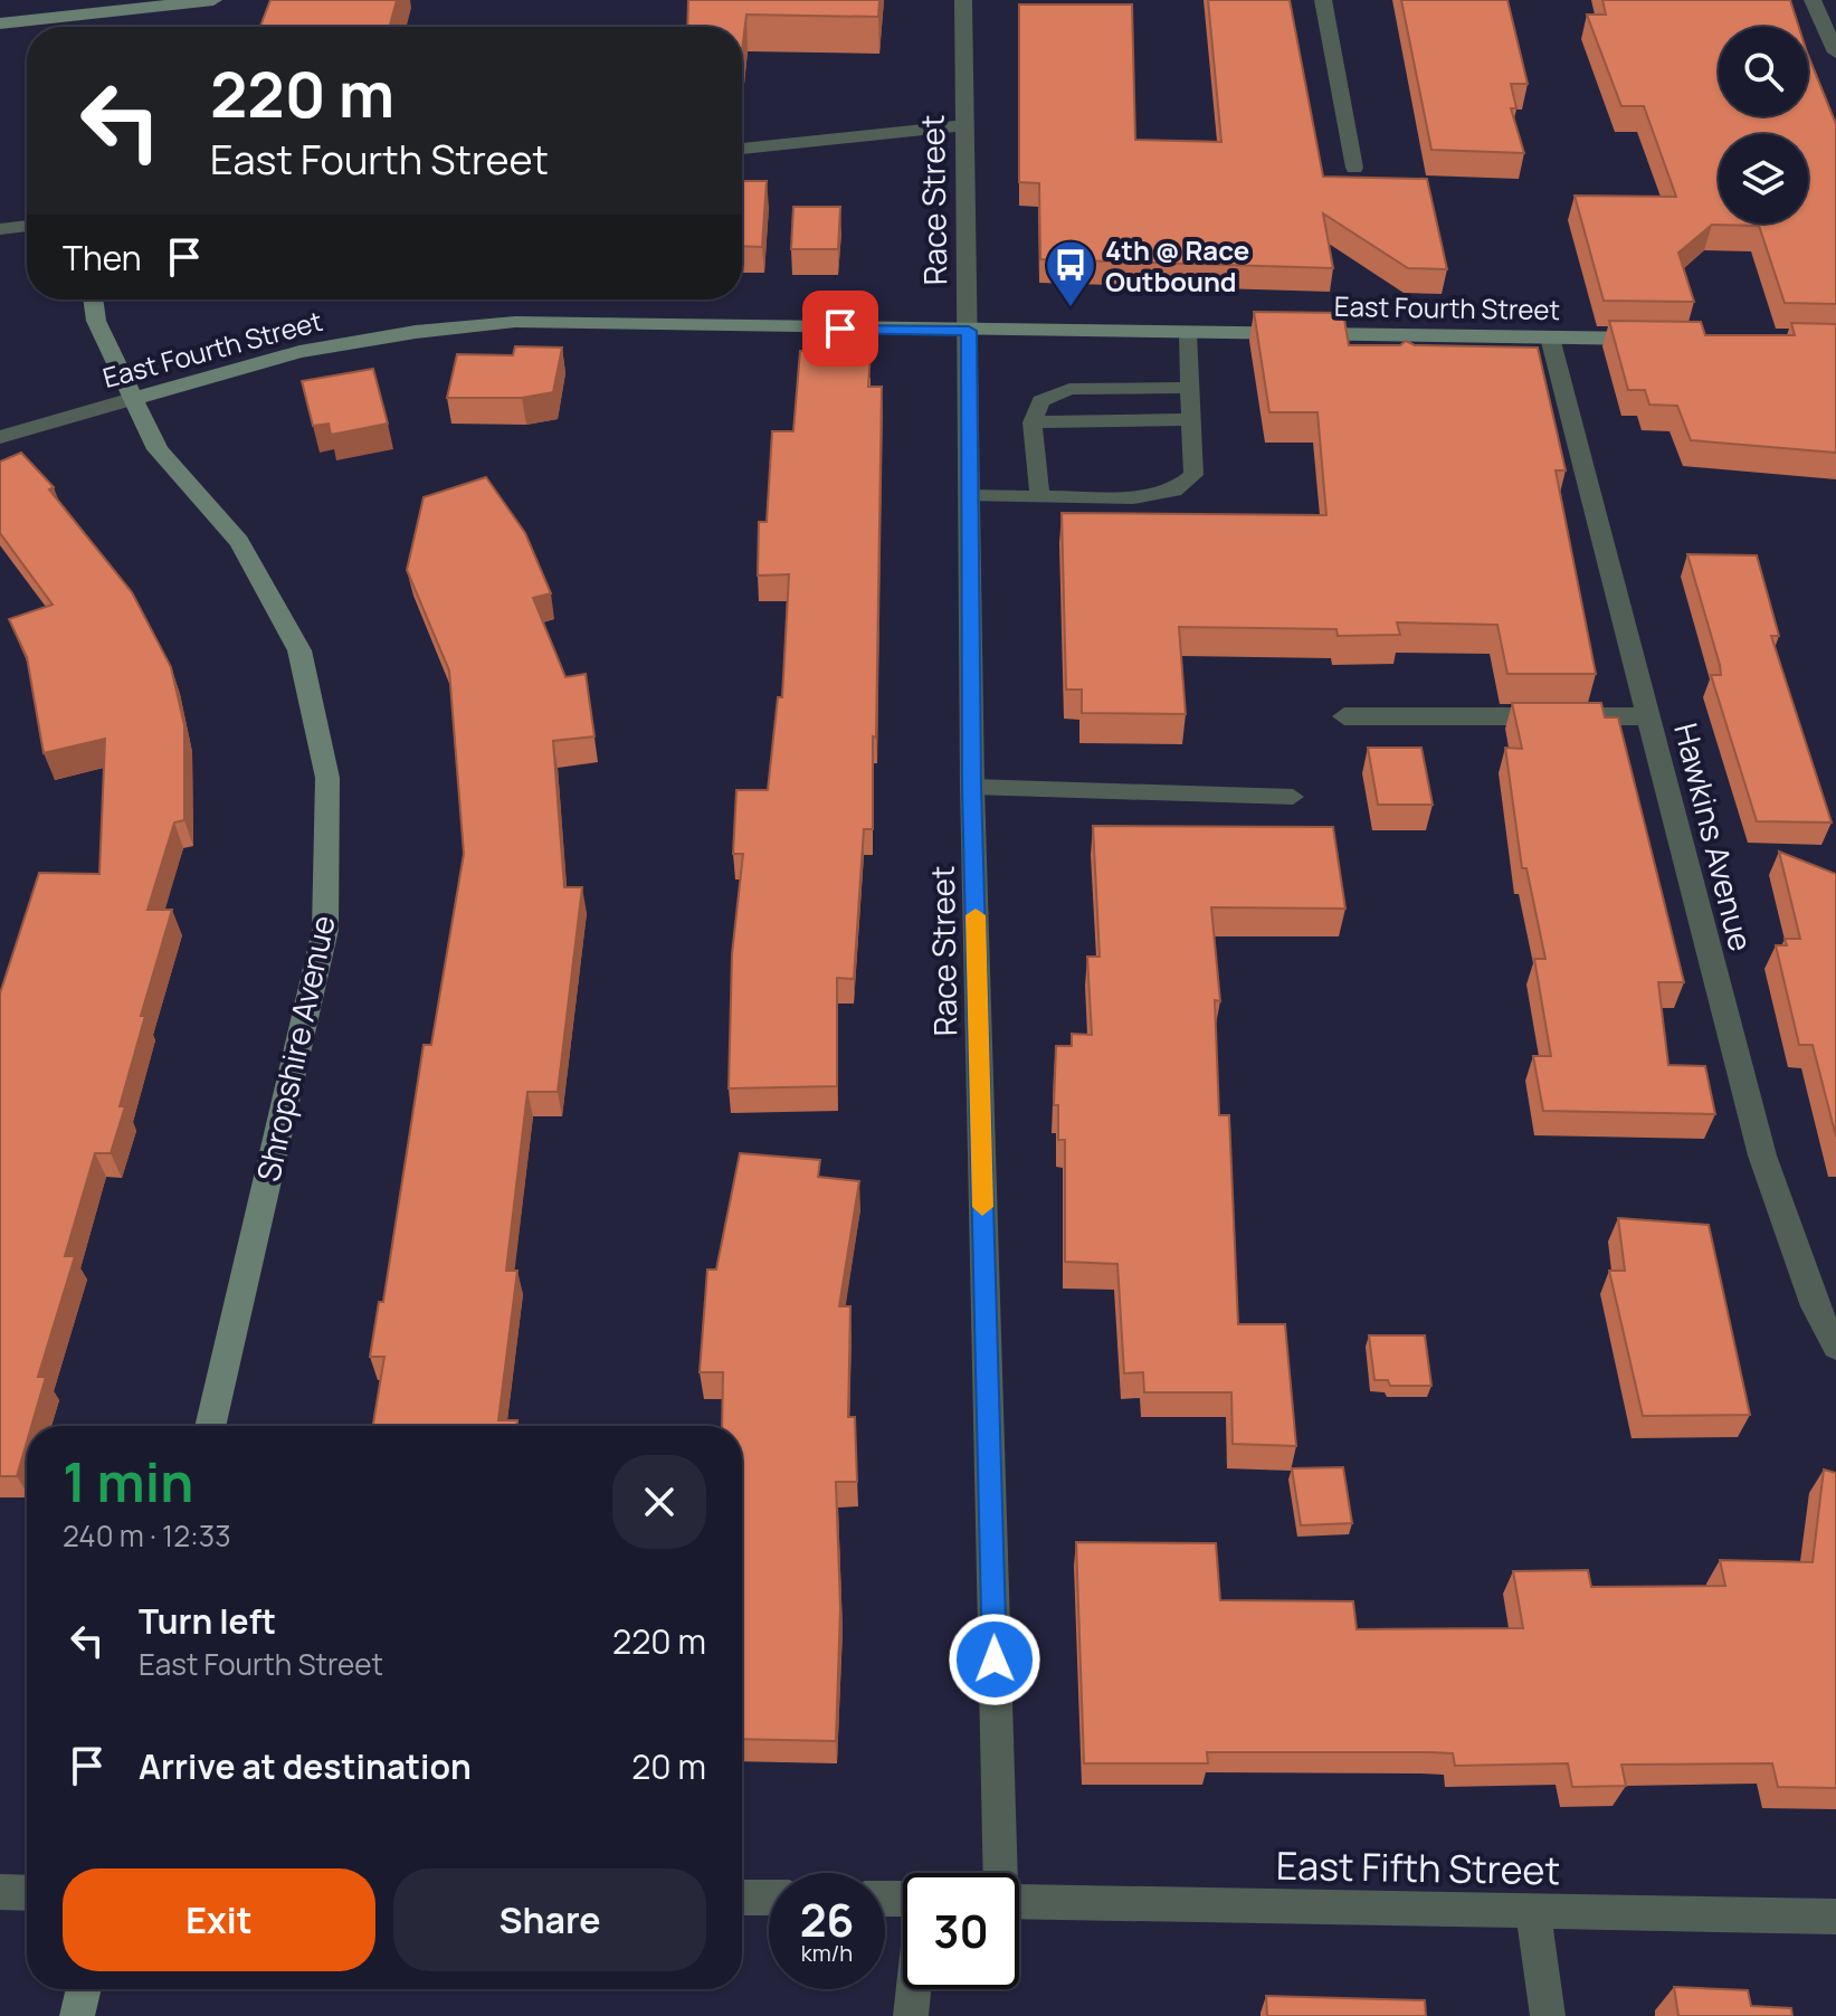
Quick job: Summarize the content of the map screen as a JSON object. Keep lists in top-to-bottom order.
{
  "streets": {
    "street": [
      "Race Street",
      "East Fourth Street",
      "Hawkins Avenue",
      "Shropshire Avenue",
      "East Fifth Street"
    ]
  },
  "crossings": [
    ["Race Street", "East Fourth Street"],
    ["East Fourth Street", "Hawkins Avenue"],
    ["East Fourth Street", "Shropshire Avenue"]
  ],
  "places": {
    "bus stop": ["4th @ Race Outbound"]
  },
  "page": {
    "turn": ["220 m", "East Fourth Street"],
    "then": "Then",
    "heading": ["1 min", "240 m · 12:33"],
    "list": [
      {
        "name": "Turn left",
        "note": "East Fourth Street",
        "value": "220 m"
      },
      {
        "name": "Arrive at destination",
        "value": "20 m"
      }
    ],
    "buttons": ["Exit", "Share"],
    "speed": "26 km/h",
    "limit": "30"
  }
}
